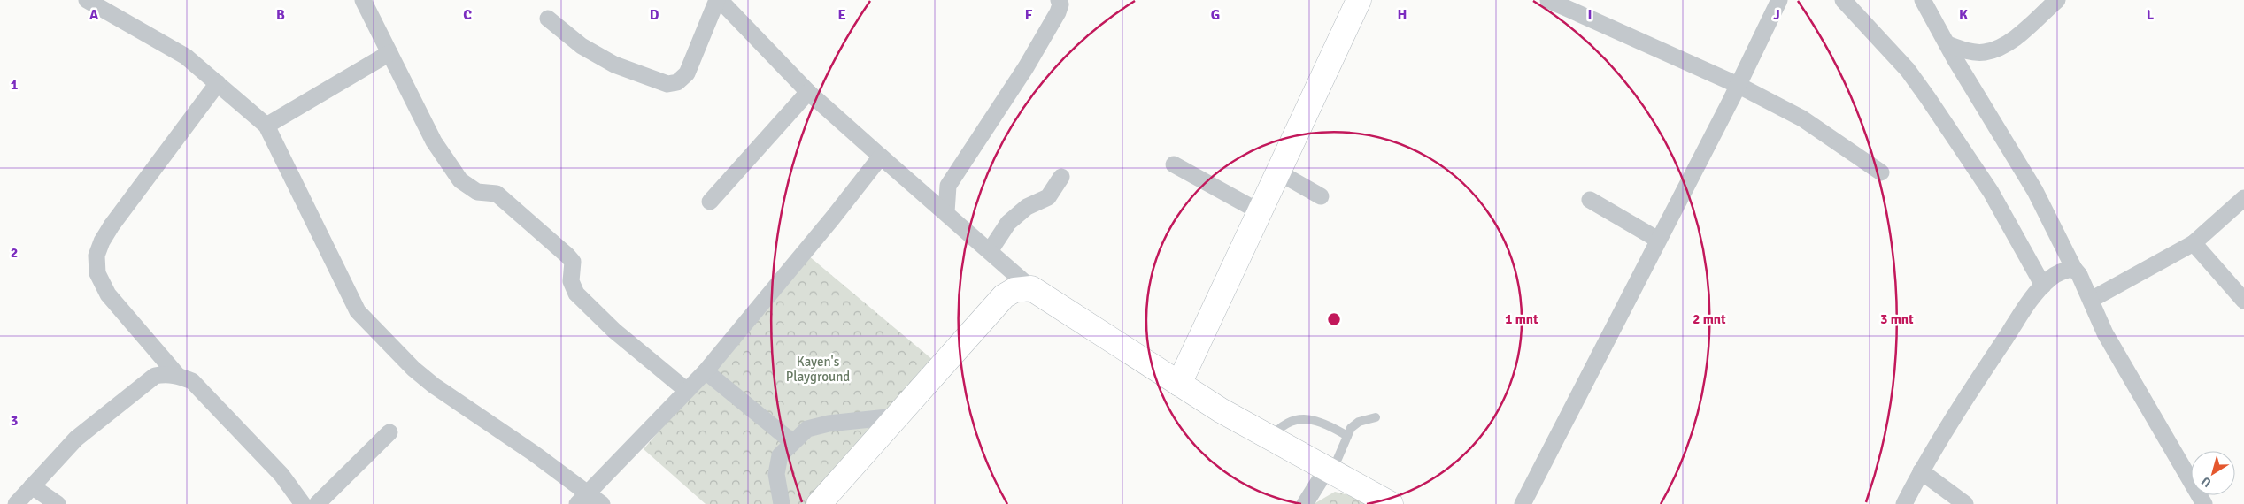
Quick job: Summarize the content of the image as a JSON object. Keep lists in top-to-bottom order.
{
  "parks": ["Kayen's Playground"],
  "north": "bottom left",
  "grid": {
    "columns": [
      "A",
      "B",
      "C",
      "D",
      "E",
      "F",
      "G",
      "H",
      "I",
      "J",
      "K",
      "L"
    ],
    "rows": ["1", "2", "3"]
  },
  "rings": ["1 mnt", "2 mnt", "3 mnt"]
}
